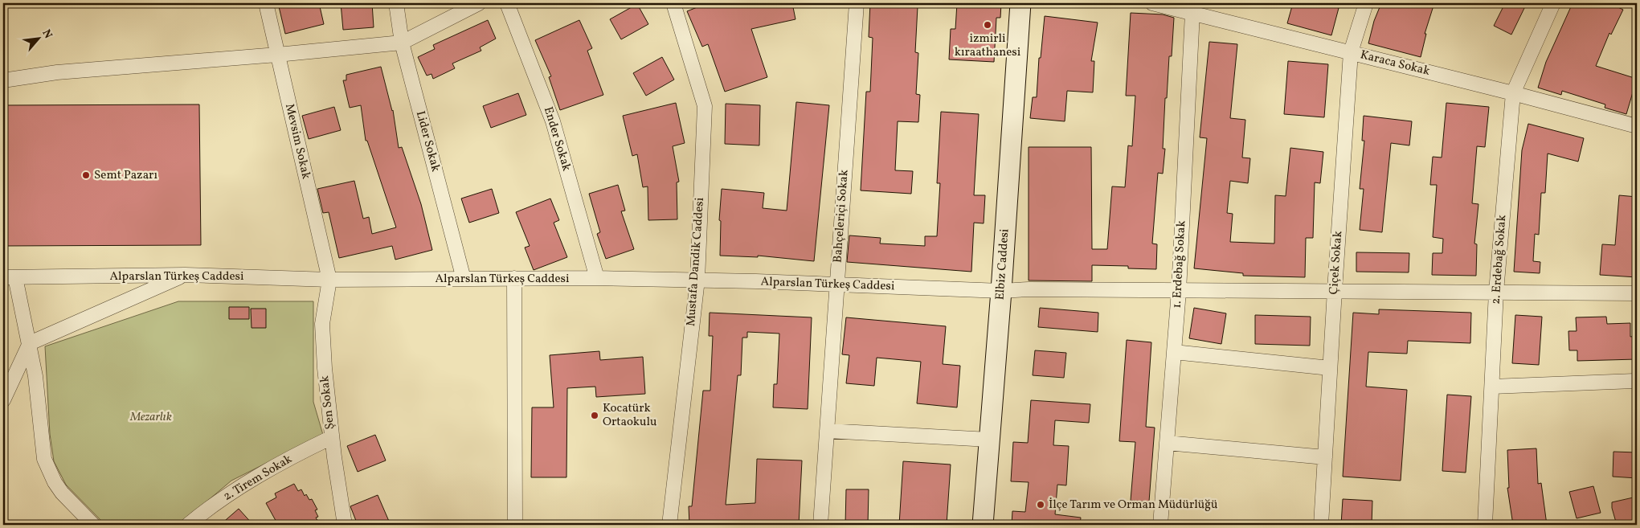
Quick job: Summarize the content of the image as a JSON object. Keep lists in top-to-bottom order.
{
  "streets": {
    "street": [
      "Karaca Sokak",
      "Ender Sokak",
      "Mevsim Sokak",
      "Lider Sokak",
      "Bahçeleriçi Sokak",
      "2. Erdebağ Sokak",
      "Mustafa Dandik Caddesi",
      "Çiçek Sokak",
      "Elbiz Caddesi",
      "1. Erdebağ Sokak",
      "Alparslan Türkeş Caddesi",
      "Şen Sokak",
      "2. Tirem Sokak"
    ]
  },
  "crossings": [
    ["Karaca Sokak", "2. Erdebağ Sokak"],
    ["Karaca Sokak", "Çiçek Sokak"],
    ["Karaca Sokak", "1. Erdebağ Sokak"],
    ["Ender Sokak", "Alparslan Türkeş Caddesi"],
    ["Mevsim Sokak", "Alparslan Türkeş Caddesi"],
    ["Mevsim Sokak", "Şen Sokak"],
    ["Lider Sokak", "Alparslan Türkeş Caddesi"],
    ["Bahçeleriçi Sokak", "Alparslan Türkeş Caddesi"],
    ["2. Erdebağ Sokak", "Alparslan Türkeş Caddesi"],
    ["Mustafa Dandik Caddesi", "Alparslan Türkeş Caddesi"],
    ["Çiçek Sokak", "Alparslan Türkeş Caddesi"],
    ["Elbiz Caddesi", "Alparslan Türkeş Caddesi"],
    ["1. Erdebağ Sokak", "Alparslan Türkeş Caddesi"],
    ["Alparslan Türkeş Caddesi", "Şen Sokak"],
    ["Şen Sokak", "2. Tirem Sokak"]
  ],
  "parks": ["Mezarlık"],
  "places": [
    "izmirli kıraathanesi",
    "Semt Pazarı",
    "Kocatürk Ortaokulu",
    "İlçe Tarım ve Orman Müdürlüğü"
  ],
  "north": "top right"
}
